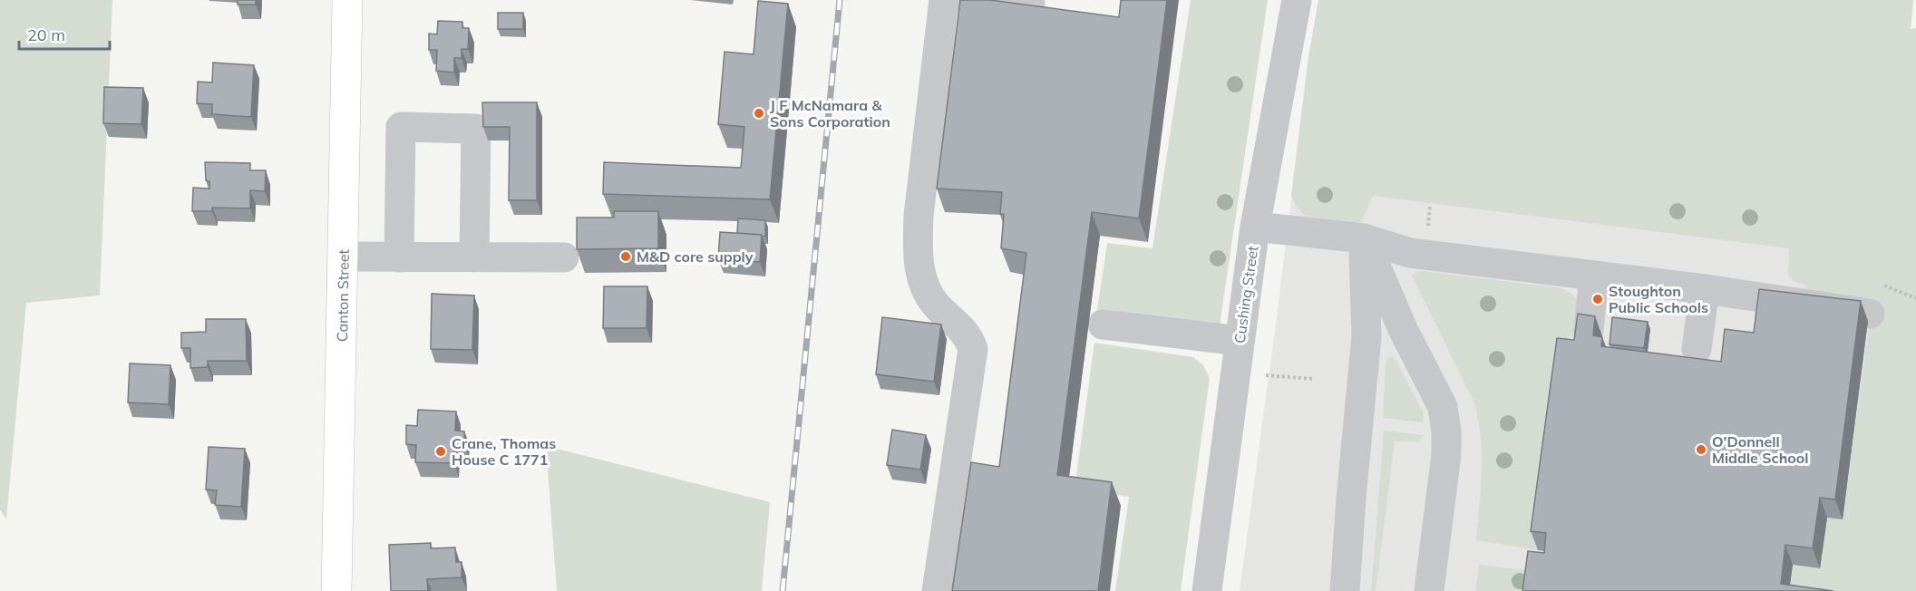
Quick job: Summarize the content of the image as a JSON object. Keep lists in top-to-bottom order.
{
  "streets": {
    "main road": ["Canton Street"],
    "street": ["Cushing Street"]
  },
  "places": [
    "J F McNamara & Sons Corporation",
    "M&D core supply",
    "Stoughton Public Schools",
    "O'Donnell Middle School",
    "Crane, Thomas House C 1771"
  ],
  "scale_bar": "20 m"
}
